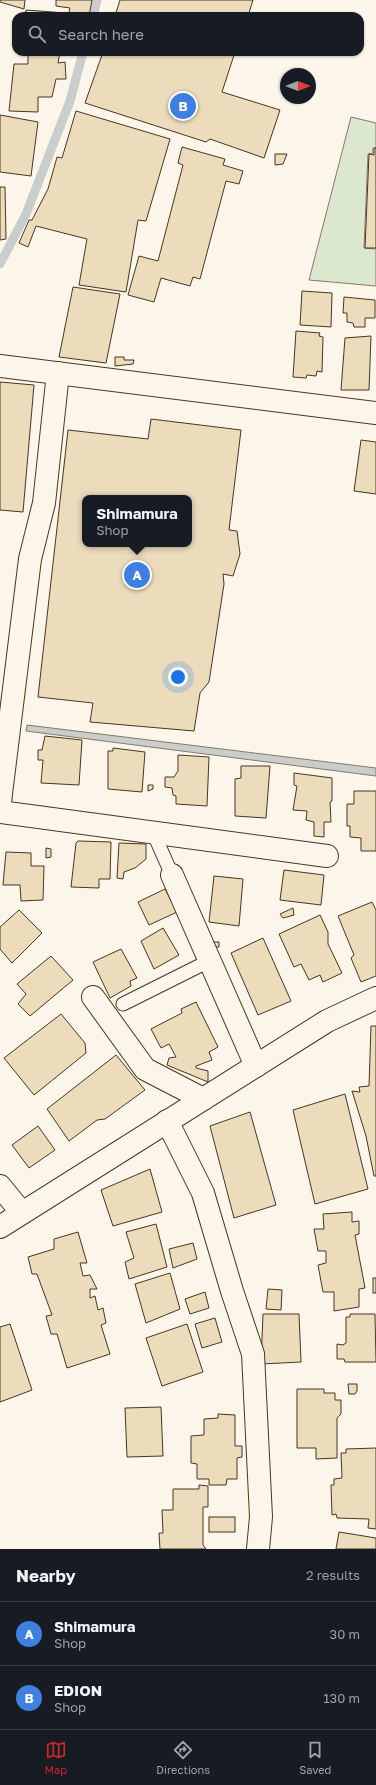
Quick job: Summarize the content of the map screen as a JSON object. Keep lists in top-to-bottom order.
{
  "north": "right",
  "page": {
    "search": "Search here",
    "pins": ["B", "A"],
    "popup": ["Shimamura", "Shop"],
    "heading": ["Nearby", "2 results"],
    "list": [
      {
        "mark": "A",
        "name": "Shimamura",
        "note": "Shop",
        "value": "30 m"
      },
      {
        "mark": "B",
        "name": "EDION",
        "note": "Shop",
        "value": "130 m"
      }
    ],
    "nav": ["Map", "Directions", "Saved"]
  }
}
